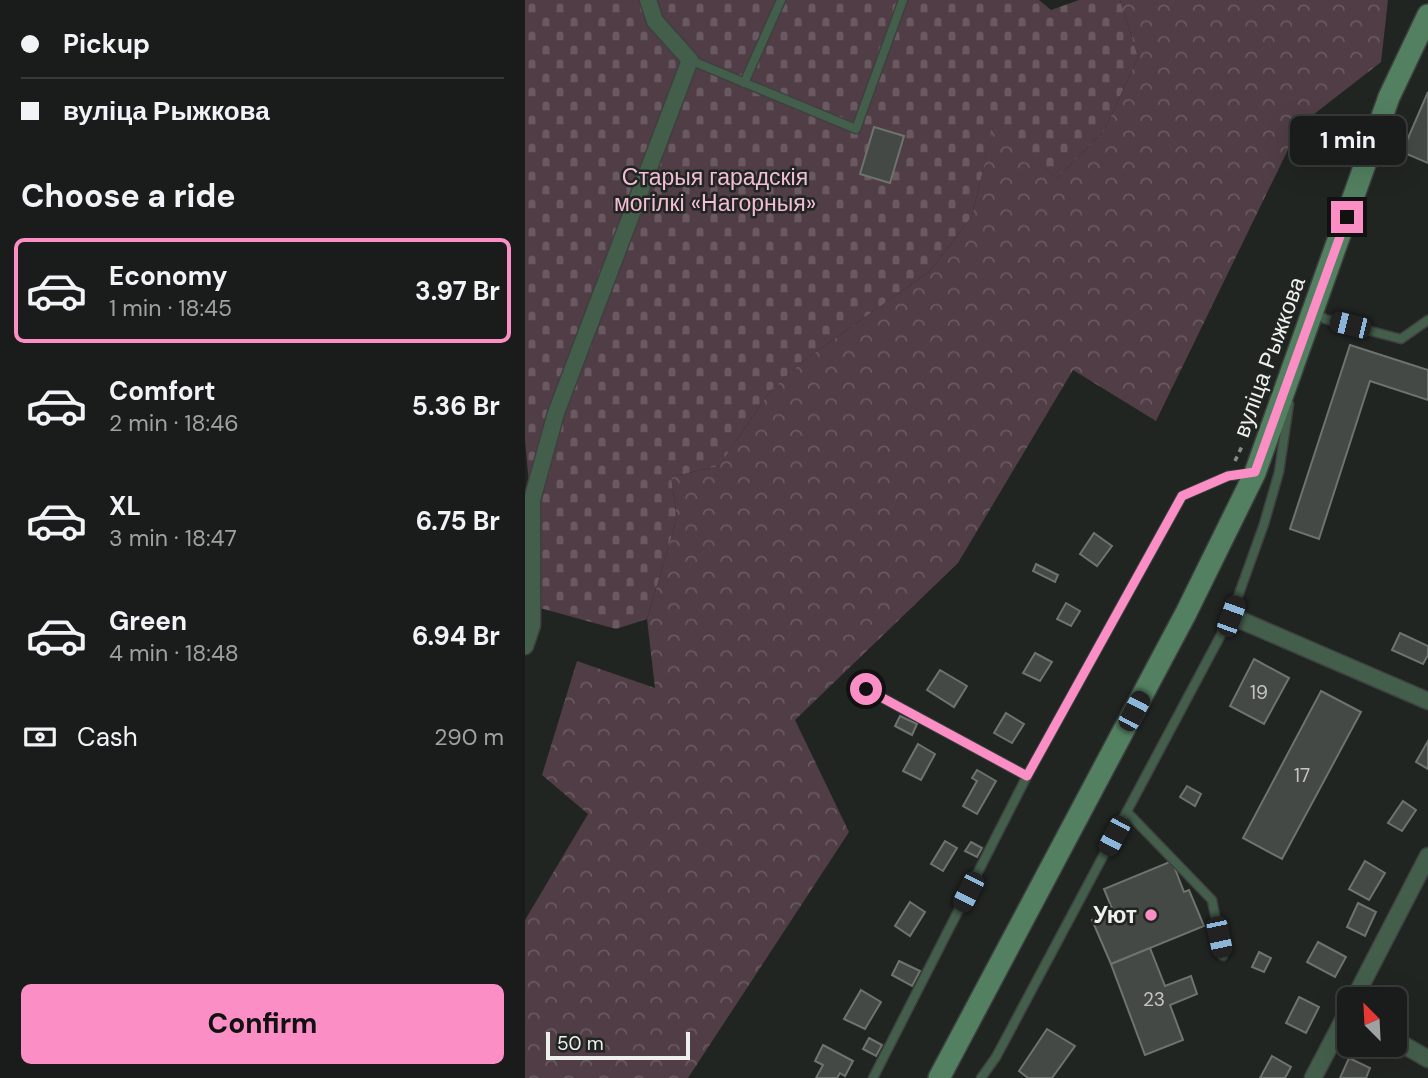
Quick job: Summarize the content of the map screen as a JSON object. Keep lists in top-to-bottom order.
{
  "streets": {
    "main road": ["вуліца Рыжкова"]
  },
  "parks": ["Старыя гарадскія могілкі «Нагорныя»"],
  "places": ["Уют"],
  "house_numbers": ["19", "17", "23"],
  "scale_bar": "50 m",
  "north": "top left",
  "page": {
    "banner": ["Pickup", "вуліца Рыжкова"],
    "bubble": "1 min",
    "heading": "Choose a ride",
    "list": [
      {
        "name": "Economy",
        "note": "1 min · 18:45",
        "value": "3.97 Br"
      },
      {
        "name": "Comfort",
        "note": "2 min · 18:46",
        "value": "5.36 Br"
      },
      {
        "name": "XL",
        "note": "3 min · 18:47",
        "value": "6.75 Br"
      },
      {
        "name": "Green",
        "note": "4 min · 18:48",
        "value": "6.94 Br"
      }
    ],
    "pay": ["Cash", "290 m"],
    "buttons": "Confirm",
    "scale": "50 m"
  }
}
